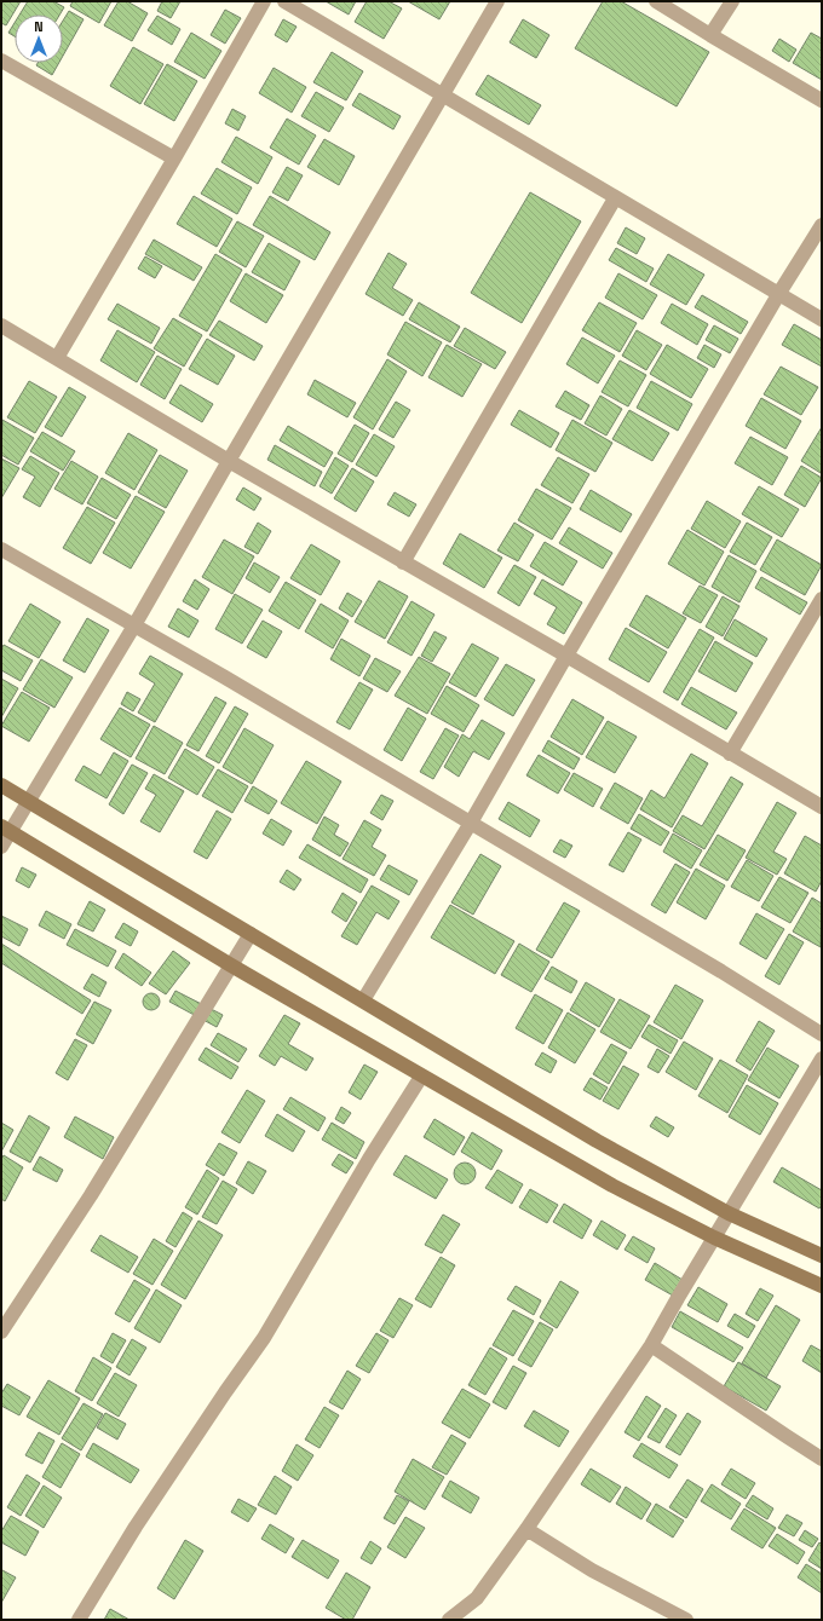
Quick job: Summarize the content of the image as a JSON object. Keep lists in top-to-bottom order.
{
  "north": "top"
}
